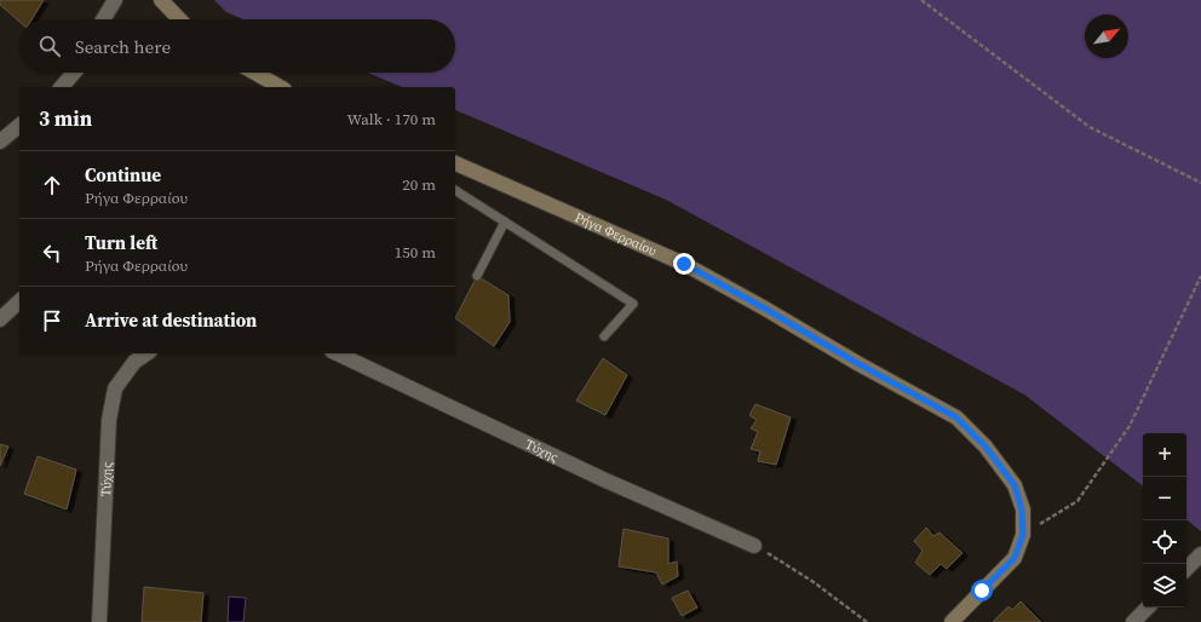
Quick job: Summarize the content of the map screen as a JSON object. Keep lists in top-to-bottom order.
{
  "streets": {
    "street": ["Ρήγα Φερραίου", "Τύχης"]
  },
  "north": "top right",
  "page": {
    "search": "Search here",
    "heading": ["3 min", "Walk · 170 m"],
    "list": [
      ["Continue", "Ρήγα Φερραίου", "20 m"],
      ["Turn left", "Ρήγα Φερραίου", "150 m"],
      "Arrive at destination"
    ],
    "map_buttons": ["+", "−"]
  }
}
